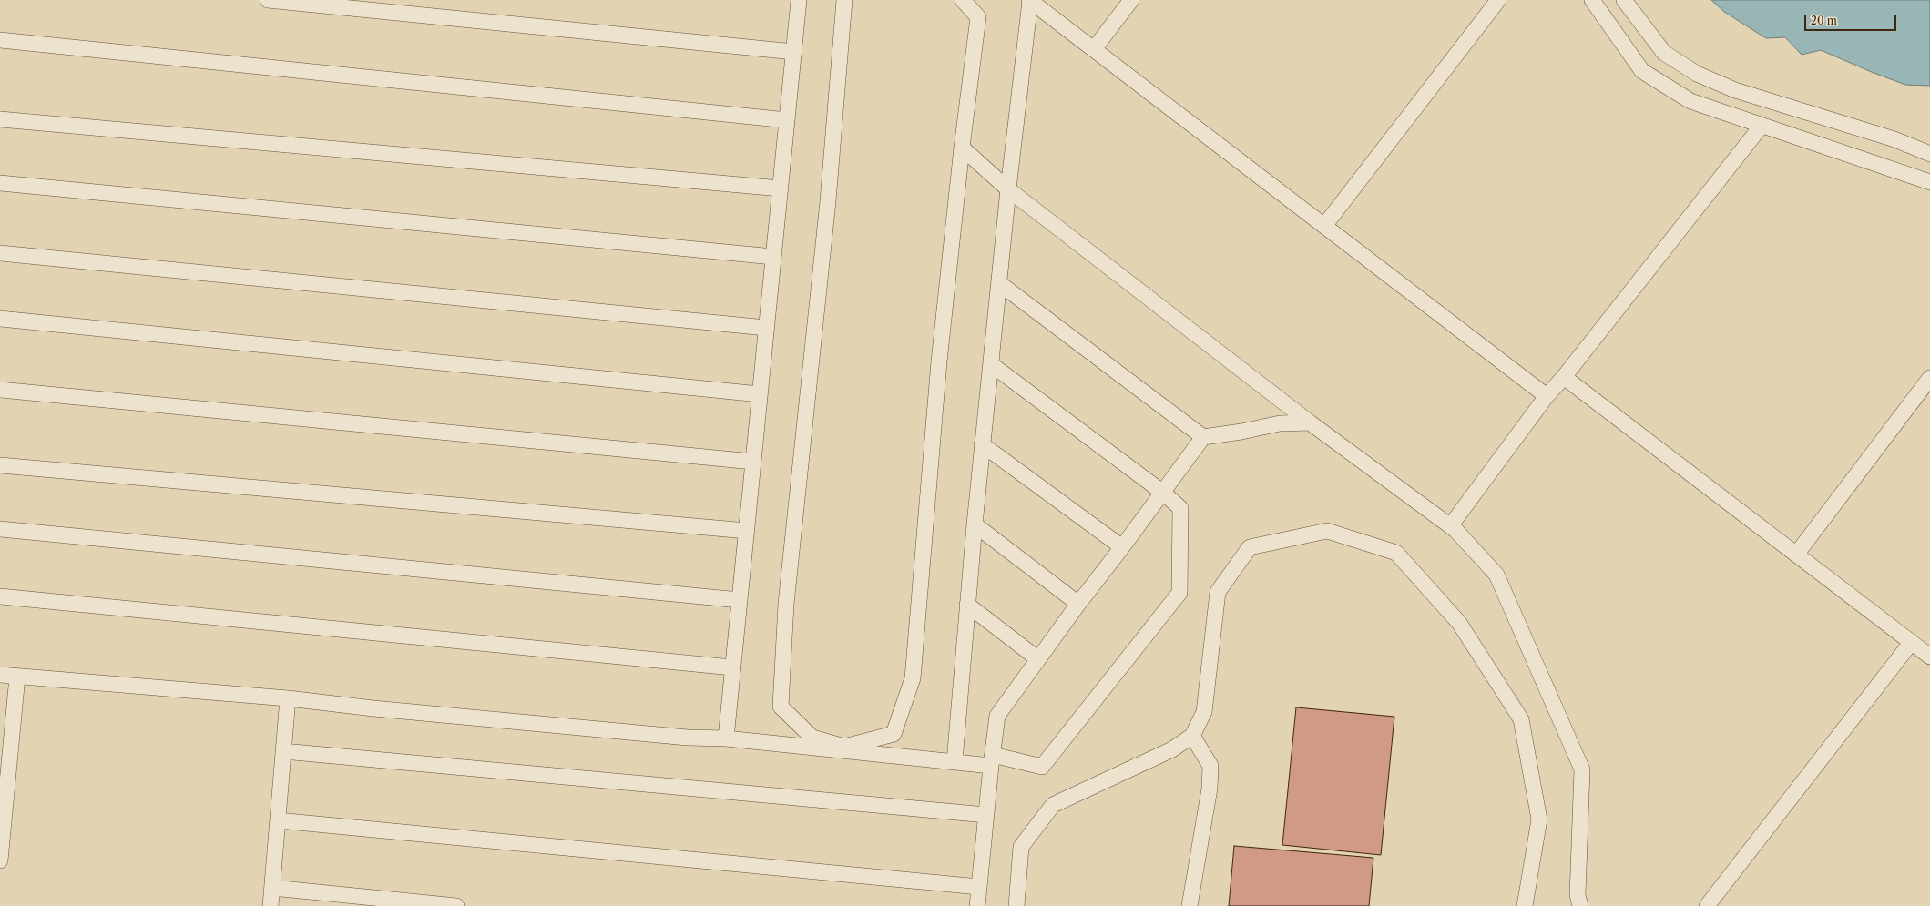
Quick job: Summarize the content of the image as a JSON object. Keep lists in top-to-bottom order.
{
  "scale_bar": "20 m"
}
